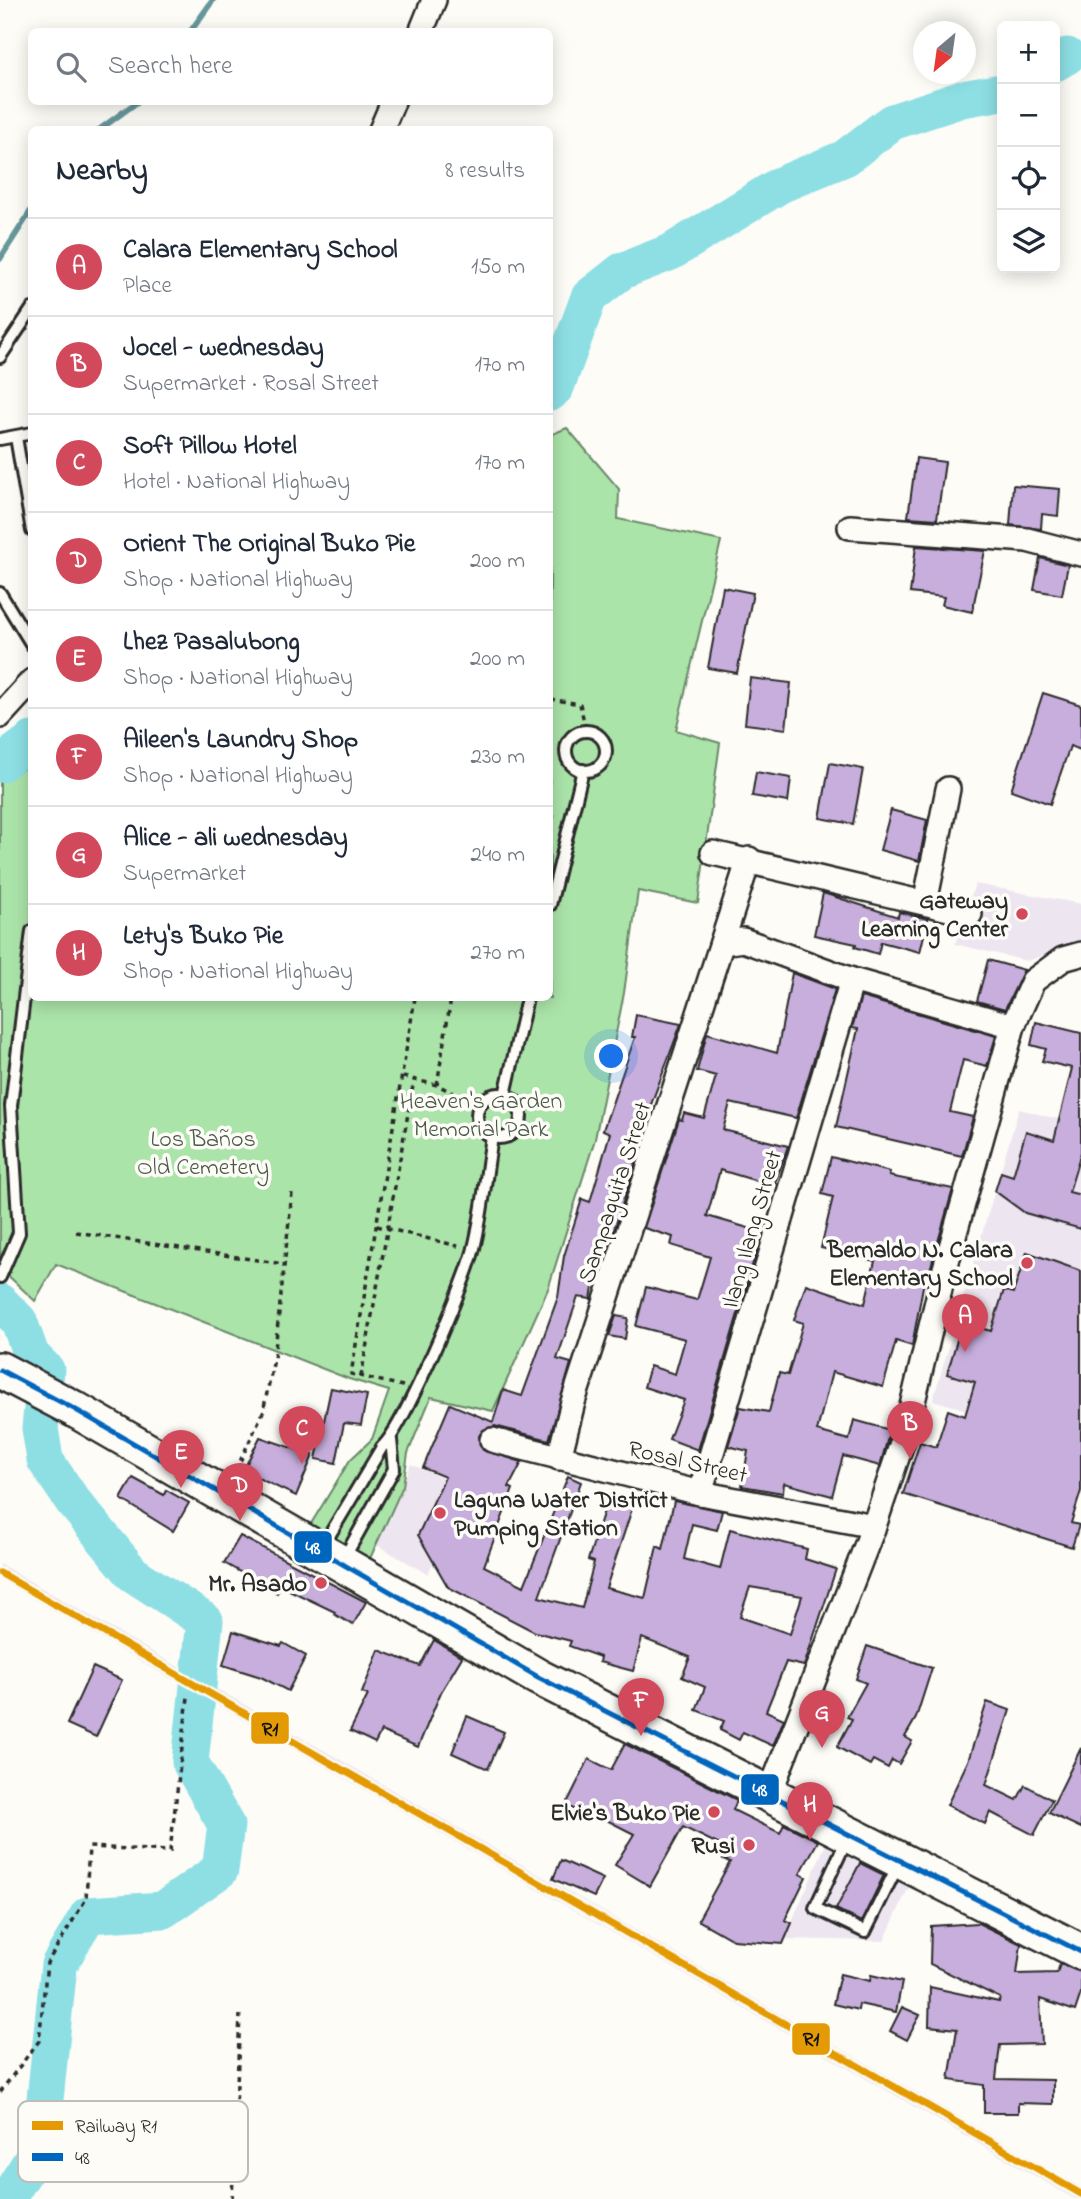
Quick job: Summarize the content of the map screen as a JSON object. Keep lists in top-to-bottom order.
{
  "streets": {
    "street": ["Sampaguita Street", "Ilang Ilang Street", "Rosal Street"]
  },
  "crossings": [
    ["Sampaguita Street", "Rosal Street"],
    ["Ilang Ilang Street", "Rosal Street"]
  ],
  "parks": ["Heaven's Garden Memorial Park", "Los Baños Old Cemetery"],
  "places": [
    "Gateway Learning Center",
    "Bernaldo N. Calara Elementary School",
    "Laguna Water District Pumping Station",
    "Mr. Asado",
    "Elvie's Buko Pie",
    "Rusi"
  ],
  "lines": ["transit line 48", "rail line R1"],
  "legend": ["Railway R1", "48"],
  "north": "bottom left",
  "page": {
    "map_buttons": ["+", "−"],
    "search": "Search here",
    "heading": ["Nearby", "8 results"],
    "list": [
      {
        "mark": "A",
        "name": "Calara Elementary School",
        "note": "Place",
        "value": "150 m"
      },
      {
        "mark": "B",
        "name": "Jocel - wednesday",
        "note": "Supermarket · Rosal Street",
        "value": "170 m"
      },
      {
        "mark": "C",
        "name": "Soft Pillow Hotel",
        "note": "Hotel · National Highway",
        "value": "170 m"
      },
      {
        "mark": "D",
        "name": "Orient The Original Buko Pie",
        "note": "Shop · National Highway",
        "value": "200 m"
      },
      {
        "mark": "E",
        "name": "Lhez Pasalubong",
        "note": "Shop · National Highway",
        "value": "200 m"
      },
      {
        "mark": "F",
        "name": "Aileen's Laundry Shop",
        "note": "Shop · National Highway",
        "value": "230 m"
      },
      {
        "mark": "G",
        "name": "Alice - ali wednesday",
        "note": "Supermarket",
        "value": "240 m"
      },
      {
        "mark": "H",
        "name": "Lety's Buko Pie",
        "note": "Shop · National Highway",
        "value": "270 m"
      }
    ],
    "pins": [
      "A",
      "B",
      "C",
      "E",
      "D",
      "F",
      "G",
      "H"
    ]
  }
}
